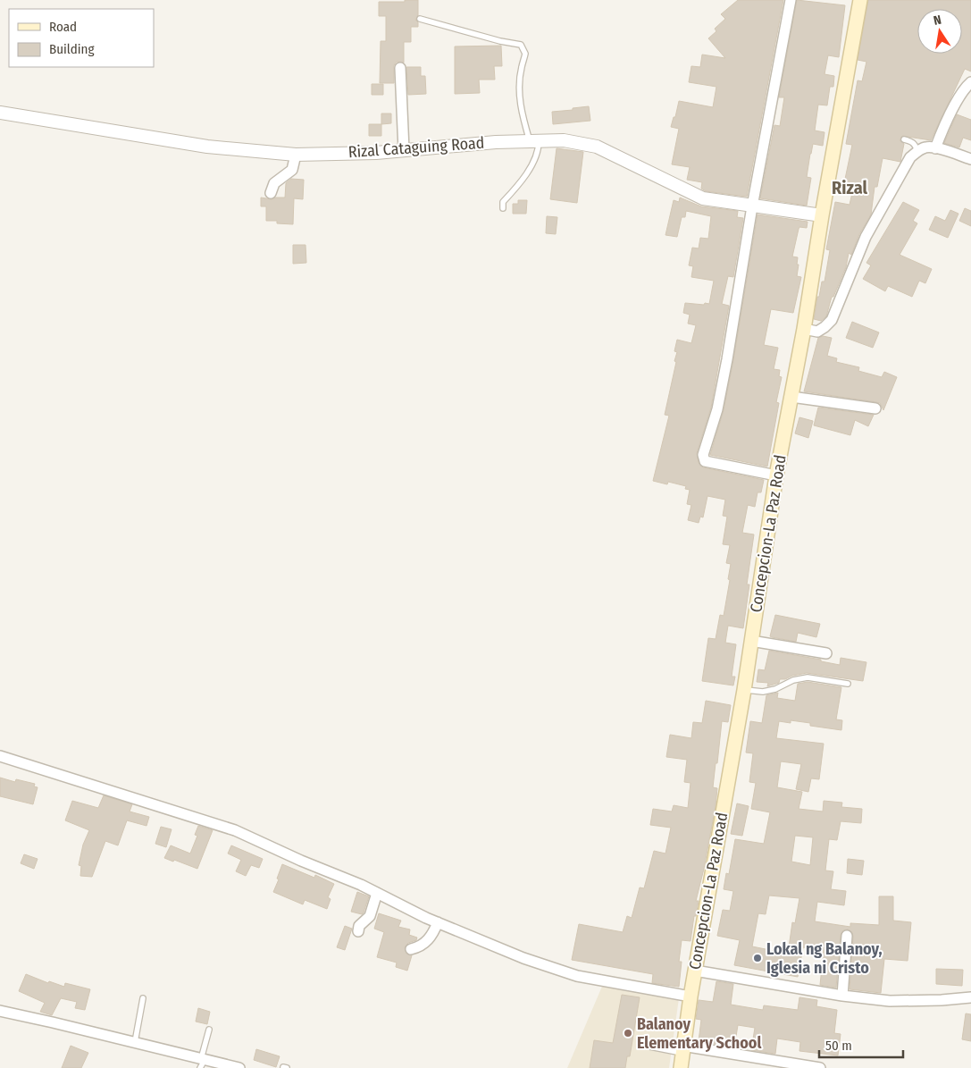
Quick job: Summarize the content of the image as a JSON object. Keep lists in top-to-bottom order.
{
  "streets": {
    "main road": ["Concepcion-La Paz Road"],
    "street": ["Rizal Cataguing Road"]
  },
  "crossings": [
    ["Rizal Cataguing Road", "Concepcion-La Paz Road"]
  ],
  "districts": ["Rizal"],
  "places": ["Lokal ng Balanoy, Iglesia ni Cristo", "Balanoy Elementary School"],
  "legend": ["Road", "Building"],
  "scale_bar": "50 m",
  "north": "top"
}
